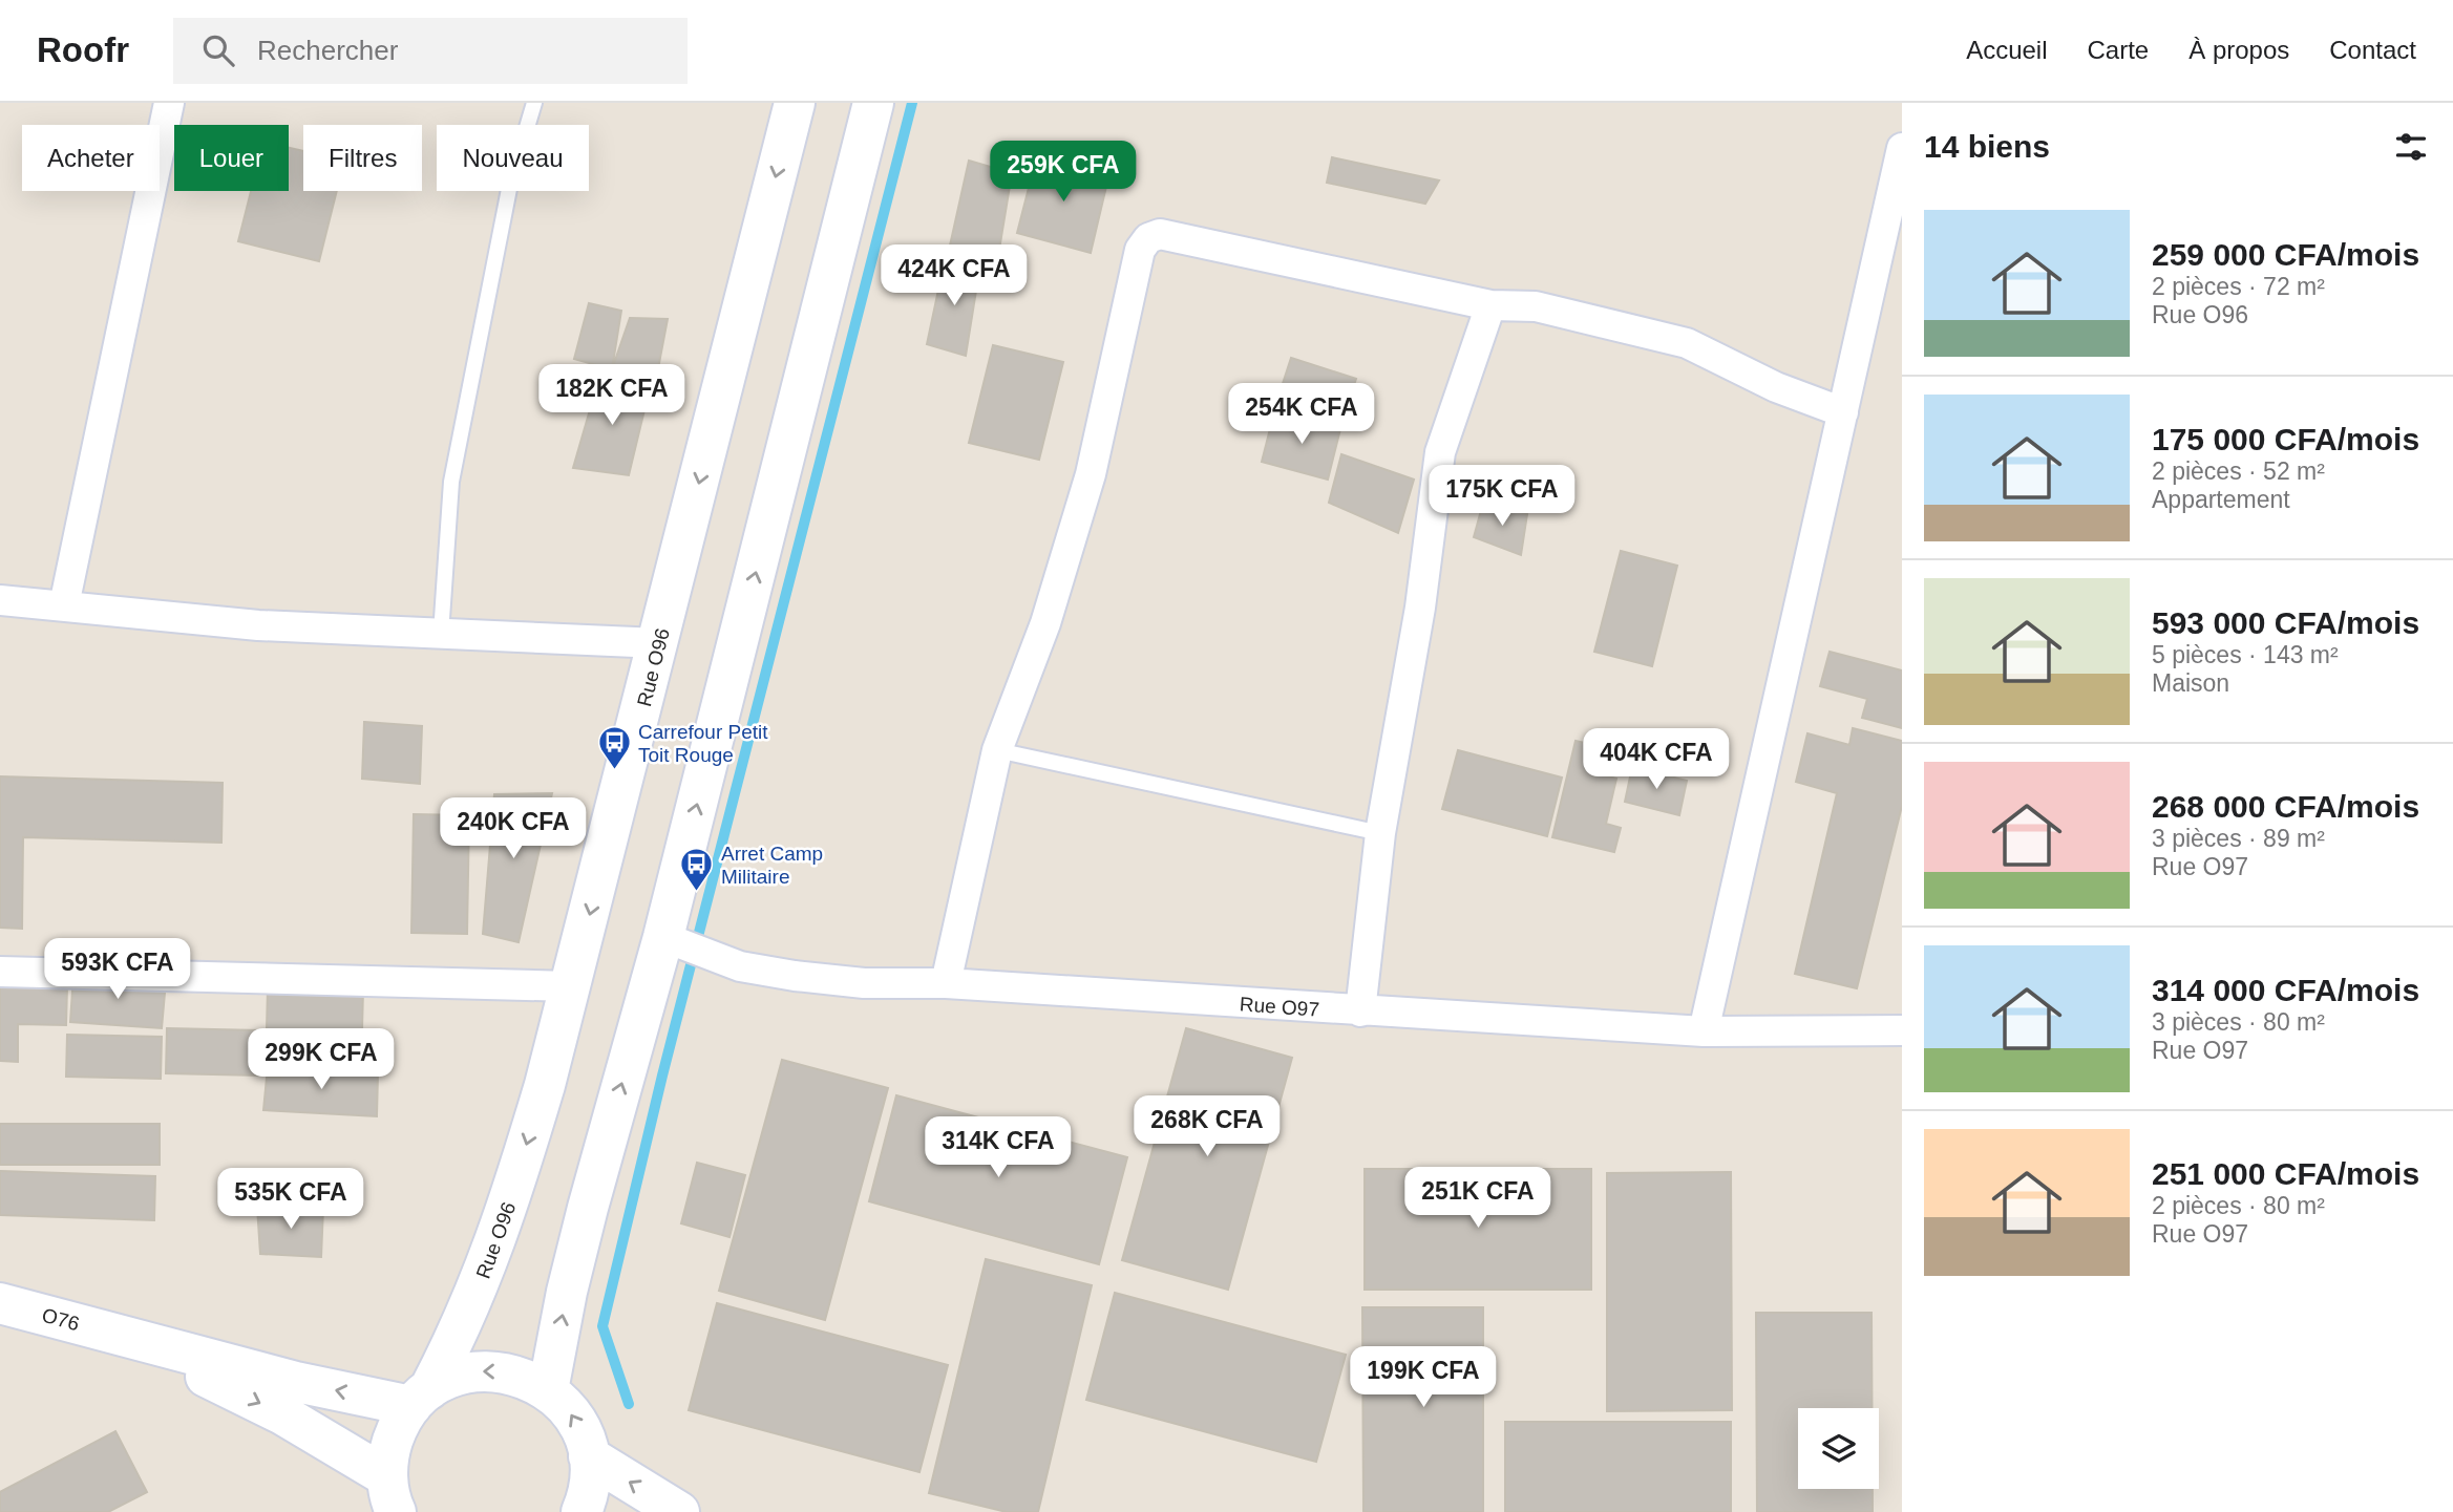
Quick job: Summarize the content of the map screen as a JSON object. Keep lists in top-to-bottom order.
{
  "streets": {
    "main road": ["Rue O96", "O76"],
    "street": ["Rue O97"]
  },
  "places": {
    "bus stop": ["Carrefour Petit Toit Rouge", "Arret Camp Militaire"]
  },
  "page": {
    "header": "Roofr",
    "search": "Rechercher",
    "nav": [
      "Accueil",
      "Carte",
      "À propos",
      "Contact"
    ],
    "heading": "14 biens",
    "chip": [
      "Acheter",
      "Louer",
      "Filtres",
      "Nouveau"
    ],
    "price": [
      "259K CFA",
      "424K CFA",
      "182K CFA",
      "254K CFA",
      "175K CFA",
      "404K CFA",
      "240K CFA",
      "593K CFA",
      "299K CFA",
      "268K CFA",
      "314K CFA",
      "251K CFA",
      "535K CFA",
      "199K CFA"
    ],
    "list": [
      {
        "name": "259 000 CFA/mois",
        "note": "2 pièces · 72 m² · Rue O96"
      },
      {
        "name": "175 000 CFA/mois",
        "note": "2 pièces · 52 m² · Appartement"
      },
      {
        "name": "593 000 CFA/mois",
        "note": "5 pièces · 143 m² · Maison"
      },
      {
        "name": "268 000 CFA/mois",
        "note": "3 pièces · 89 m² · Rue O97"
      },
      {
        "name": "314 000 CFA/mois",
        "note": "3 pièces · 80 m² · Rue O97"
      },
      {
        "name": "251 000 CFA/mois",
        "note": "2 pièces · 80 m² · Rue O97"
      }
    ]
  }
}
